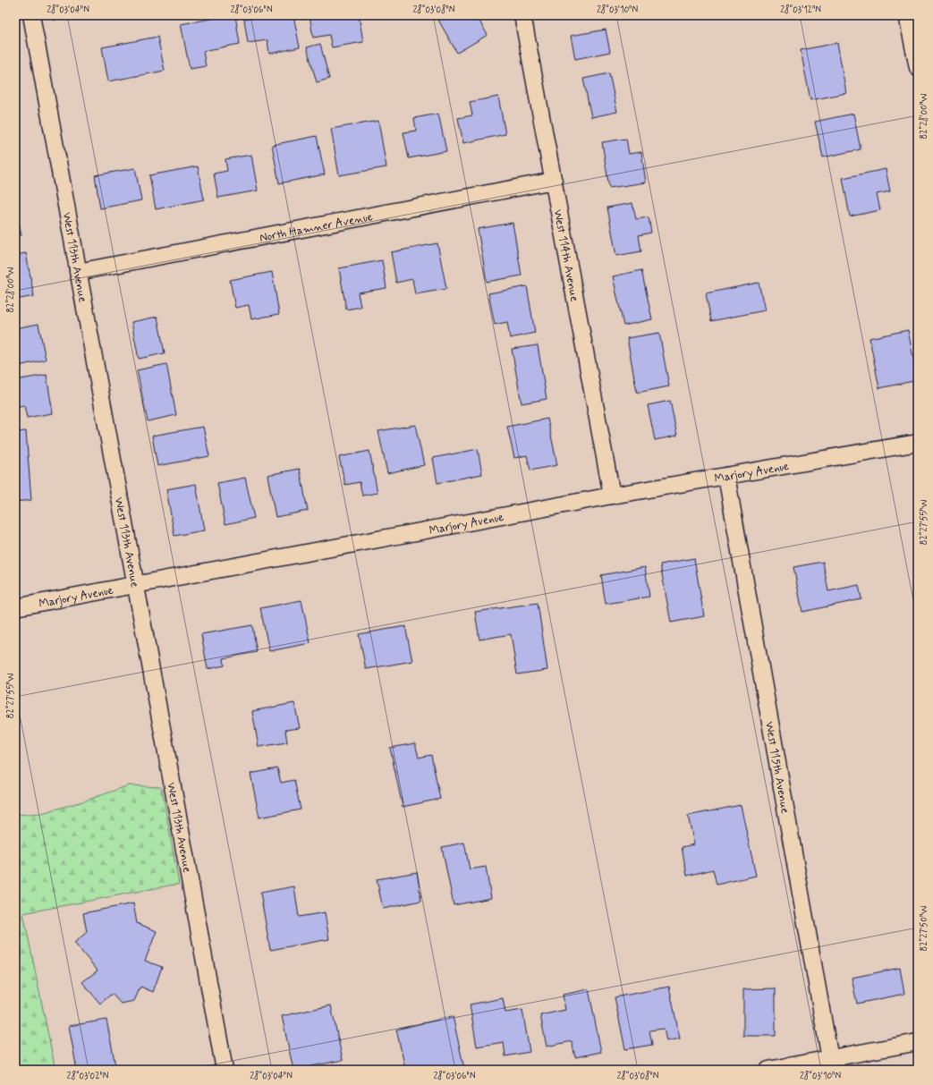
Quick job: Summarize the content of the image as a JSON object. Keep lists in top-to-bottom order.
{
  "streets": {
    "street": [
      "North Hamner Avenue",
      "West 114th Avenue",
      "West 113th Avenue",
      "Marjory Avenue",
      "West 115th Avenue"
    ]
  },
  "crossings": [
    ["North Hamner Avenue", "West 114th Avenue"],
    ["North Hamner Avenue", "West 113th Avenue"],
    ["West 114th Avenue", "Marjory Avenue"],
    ["West 113th Avenue", "Marjory Avenue"],
    ["Marjory Avenue", "West 115th Avenue"]
  ],
  "coordinates": [
    "28°03'04\"N",
    "28°03'06\"N",
    "28°03'08\"N",
    "28°03'10\"N",
    "28°03'12\"N",
    "82°28'00\"W",
    "82°27'55\"W",
    "82°27'50\"W",
    "28°03'02\"N"
  ]
}
